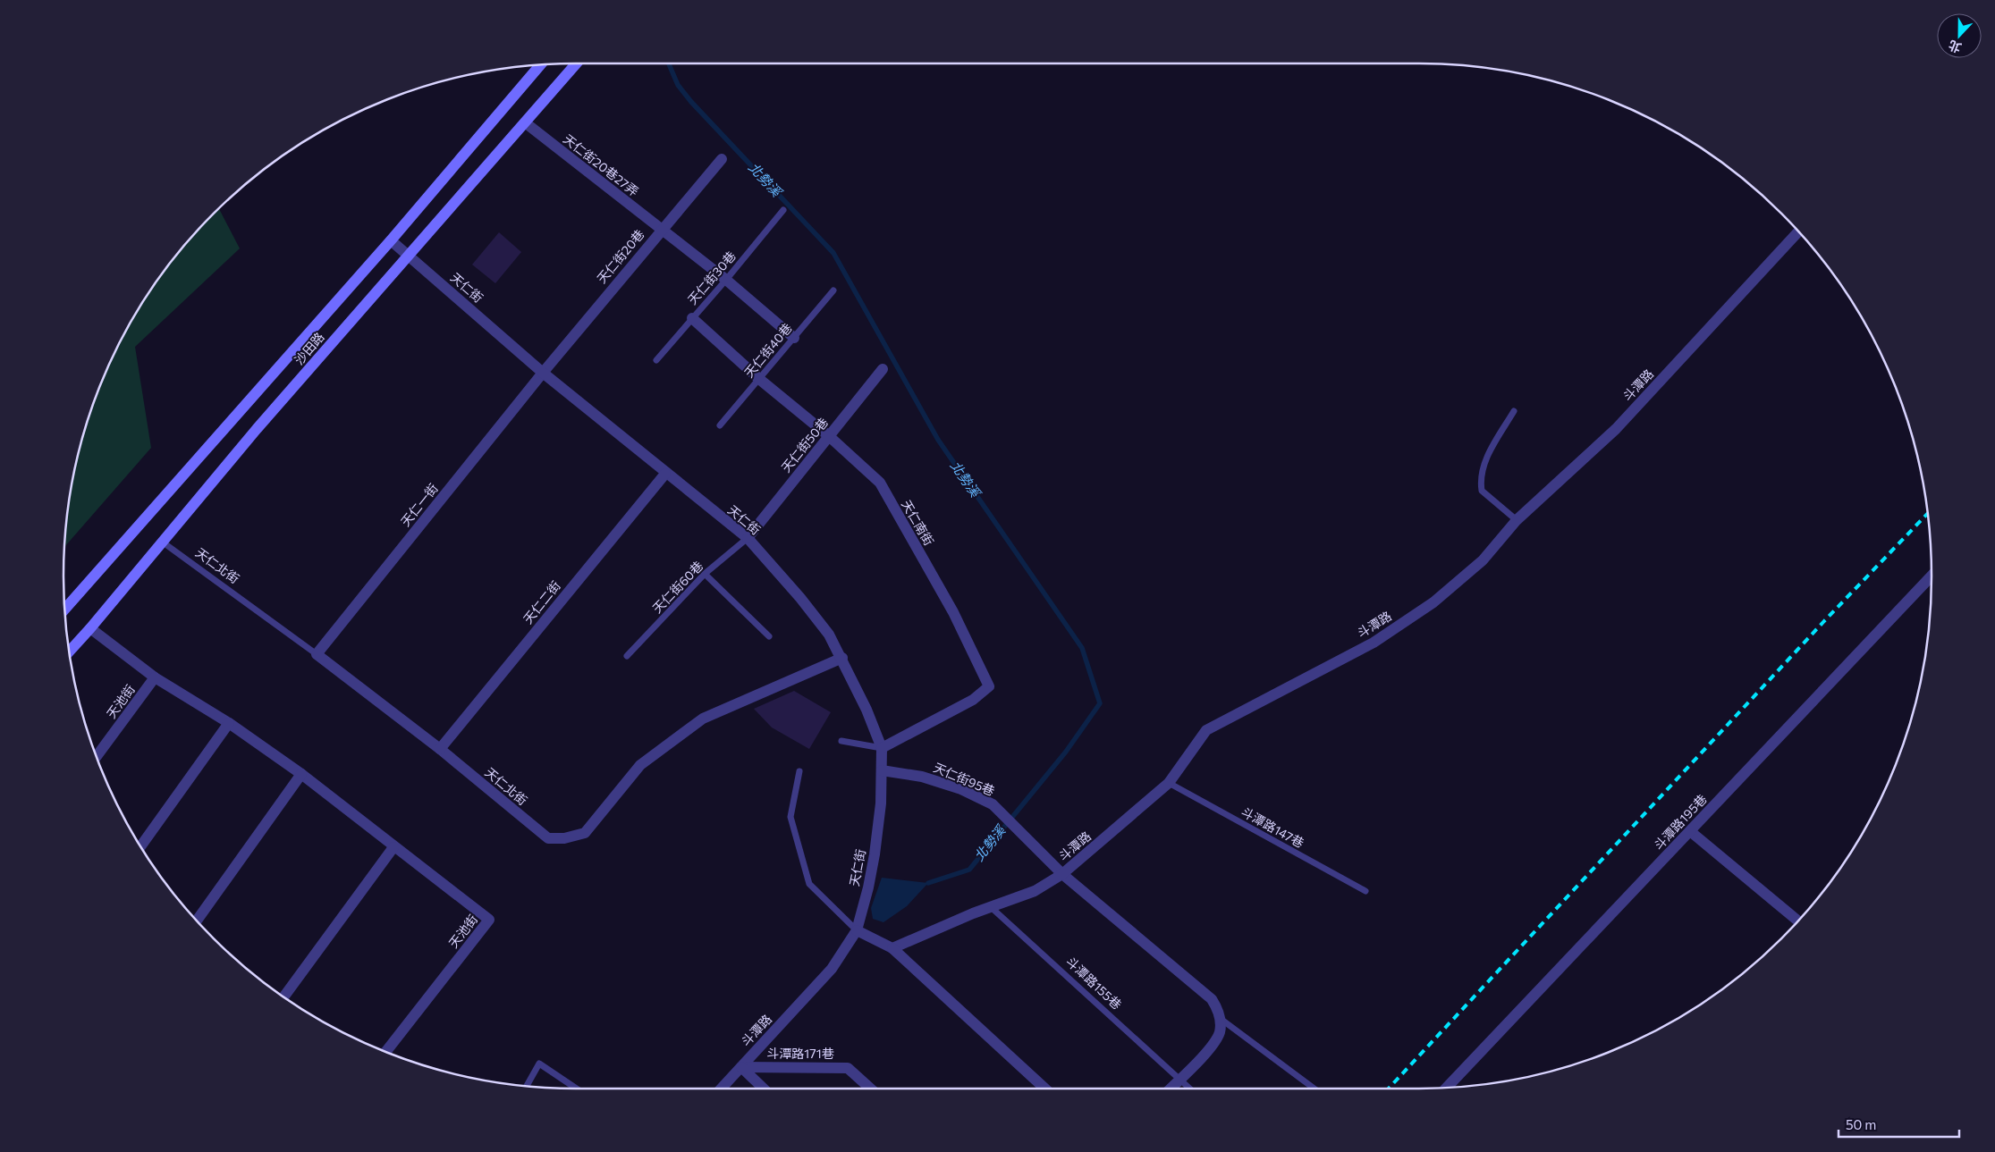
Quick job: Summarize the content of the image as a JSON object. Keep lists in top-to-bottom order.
{
  "streets": {
    "street": [
      "天仁街20巷27弄",
      "天仁街20巷",
      "天仁街",
      "沙田路",
      "斗潭路",
      "天仁街50巷",
      "天仁一街",
      "天仁南街",
      "天仁北街",
      "天仁二街",
      "天池街",
      "天仁街95巷",
      "斗潭路195巷",
      "斗潭路171巷"
    ],
    "lane": [
      "天仁街30巷",
      "天仁街40巷",
      "天仁街60巷",
      "斗潭路147巷",
      "斗潭路155巷"
    ]
  },
  "crossings": [
    ["天仁街20巷27弄", "天仁街20巷"],
    ["天仁街20巷27弄", "天仁街30巷"],
    ["天仁街20巷27弄", "沙田路"],
    ["天仁街20巷27弄", "天仁街40巷"],
    ["天仁街20巷", "天仁街"],
    ["天仁街20巷", "天仁一街"],
    ["天仁街30巷", "天仁南街"],
    ["天仁街", "沙田路"],
    ["天仁街", "斗潭路"],
    ["天仁街", "天仁街50巷"],
    ["天仁街", "天仁一街"],
    ["天仁街", "天仁南街"],
    ["天仁街", "天仁北街"],
    ["天仁街", "天仁街60巷"],
    ["天仁街", "天仁二街"],
    ["天仁街", "天仁街95巷"],
    ["沙田路", "天仁北街"],
    ["沙田路", "天池街"],
    ["天仁街40巷", "天仁南街"],
    ["斗潭路", "天仁街95巷"],
    ["斗潭路", "斗潭路147巷"],
    ["斗潭路", "斗潭路155巷"],
    ["斗潭路", "斗潭路171巷"],
    ["天仁街50巷", "天仁南街"],
    ["天仁街50巷", "天仁街60巷"],
    ["天仁一街", "天仁北街"],
    ["天仁北街", "天仁二街"]
  ],
  "water": ["北勢溪"],
  "scale_bar": "50 m",
  "north": "bottom"
}
